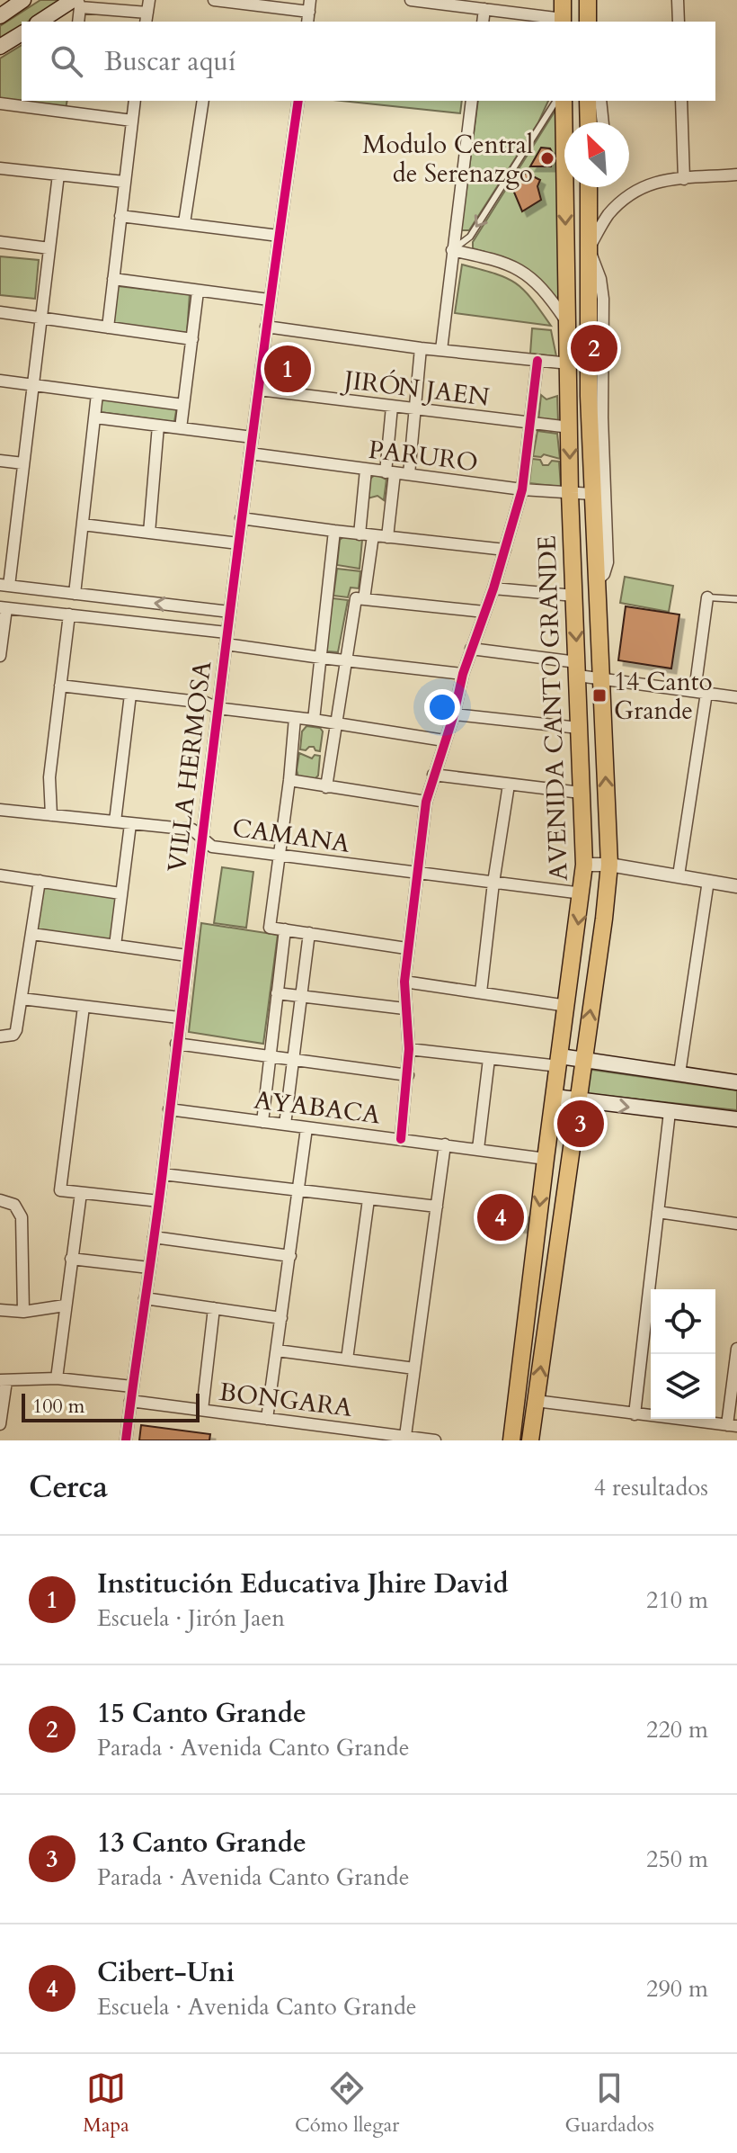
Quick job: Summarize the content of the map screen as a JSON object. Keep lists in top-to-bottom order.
{
  "streets": {
    "main road": ["AVENIDA CANTO GRANDE"],
    "street": [
      "JIRÓN JAEN",
      "PARURO",
      "VILLA HERMOSA",
      "CAMANA",
      "AYABACA",
      "BONGARA"
    ]
  },
  "crossings": [
    ["JIRÓN JAEN", "AVENIDA CANTO GRANDE"],
    ["JIRÓN JAEN", "VILLA HERMOSA"],
    ["PARURO", "AVENIDA CANTO GRANDE"],
    ["PARURO", "VILLA HERMOSA"],
    ["AVENIDA CANTO GRANDE", "CAMANA"],
    ["AVENIDA CANTO GRANDE", "AYABACA"],
    ["VILLA HERMOSA", "CAMANA"],
    ["VILLA HERMOSA", "AYABACA"],
    ["VILLA HERMOSA", "BONGARA"]
  ],
  "places": {
    "other": ["Modulo Central de Serenazgo"],
    "transit": ["14 Canto Grande"]
  },
  "scale_bar": "100 m",
  "north": "top left",
  "page": {
    "search": "Buscar aquí",
    "pins": [
      "2",
      "1",
      "3",
      "4"
    ],
    "scale": "100 m",
    "heading": ["Cerca", "4 resultados"],
    "list": [
      {
        "mark": "1",
        "name": "Institución Educativa Jhire David",
        "note": "Escuela · Jirón Jaen",
        "value": "210 m"
      },
      {
        "mark": "2",
        "name": "15 Canto Grande",
        "note": "Parada · Avenida Canto Grande",
        "value": "220 m"
      },
      {
        "mark": "3",
        "name": "13 Canto Grande",
        "note": "Parada · Avenida Canto Grande",
        "value": "250 m"
      },
      {
        "mark": "4",
        "name": "Cibert-Uni",
        "note": "Escuela · Avenida Canto Grande",
        "value": "290 m"
      }
    ],
    "nav": ["Mapa", "Cómo llegar", "Guardados"]
  }
}
